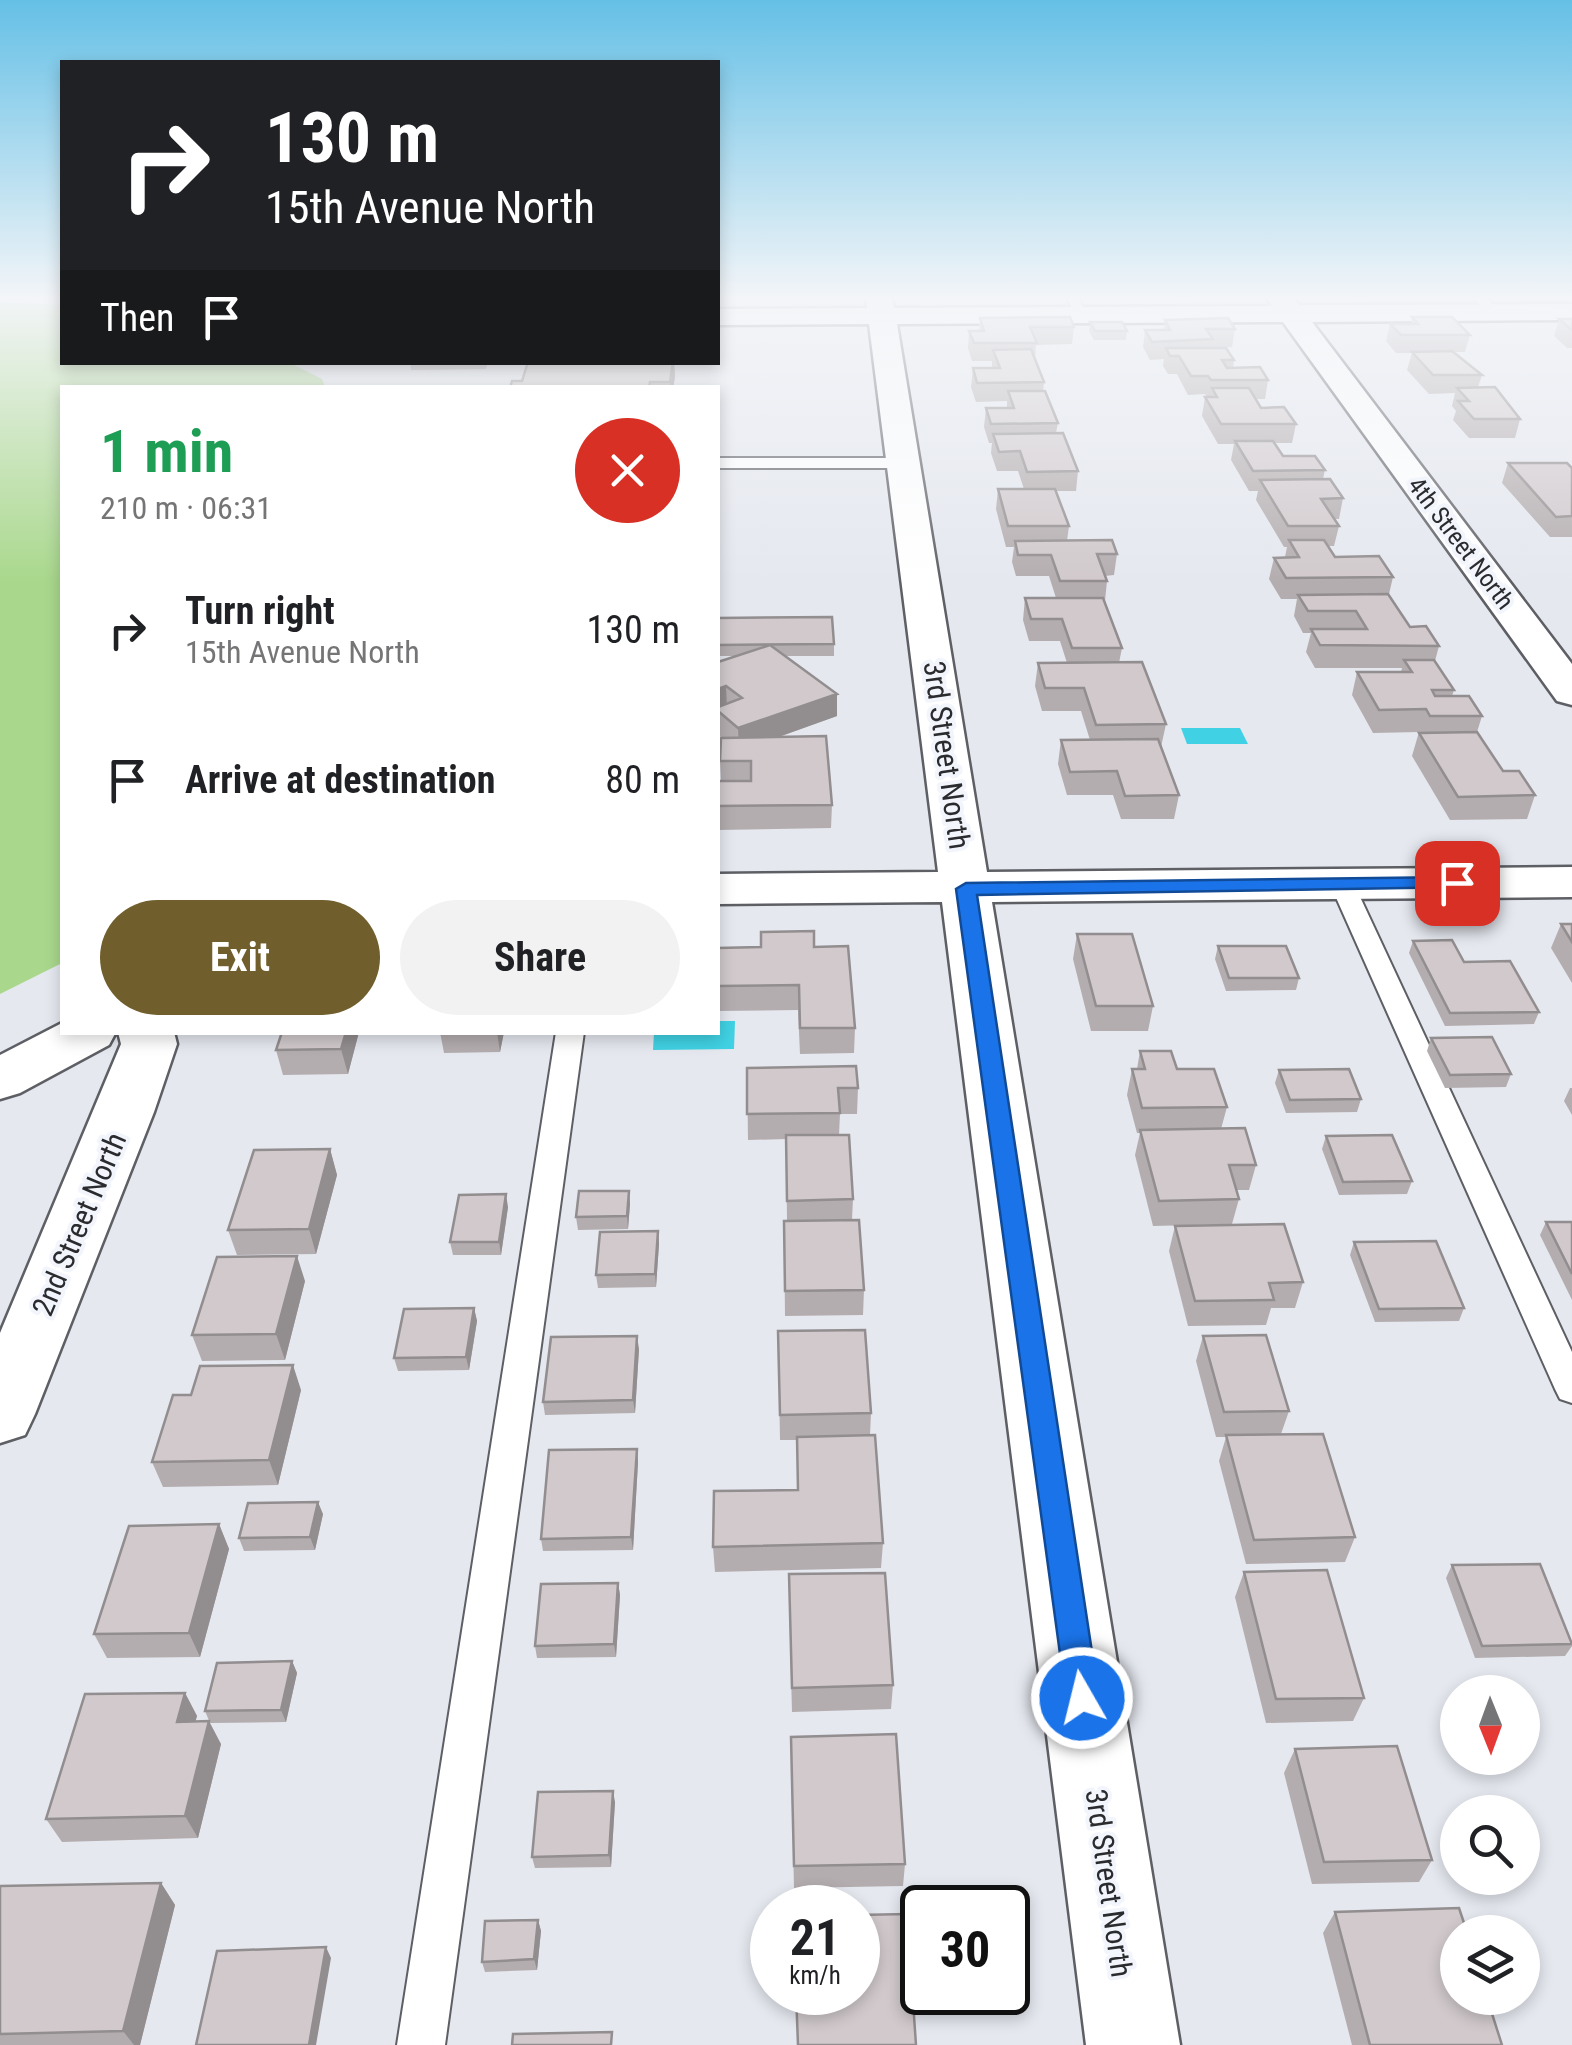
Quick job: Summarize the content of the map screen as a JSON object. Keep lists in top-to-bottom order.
{
  "streets": {
    "street": ["4th Street North", "3rd Street North", "2nd Street North"]
  },
  "north": "bottom",
  "page": {
    "turn": ["130 m", "15th Avenue North"],
    "then": "Then",
    "heading": ["1 min", "210 m · 06:31"],
    "list": [
      {
        "name": "Turn right",
        "note": "15th Avenue North",
        "value": "130 m"
      },
      {
        "name": "Arrive at destination",
        "value": "80 m"
      }
    ],
    "buttons": ["Exit", "Share"],
    "speed": "21 km/h",
    "limit": "30"
  }
}
